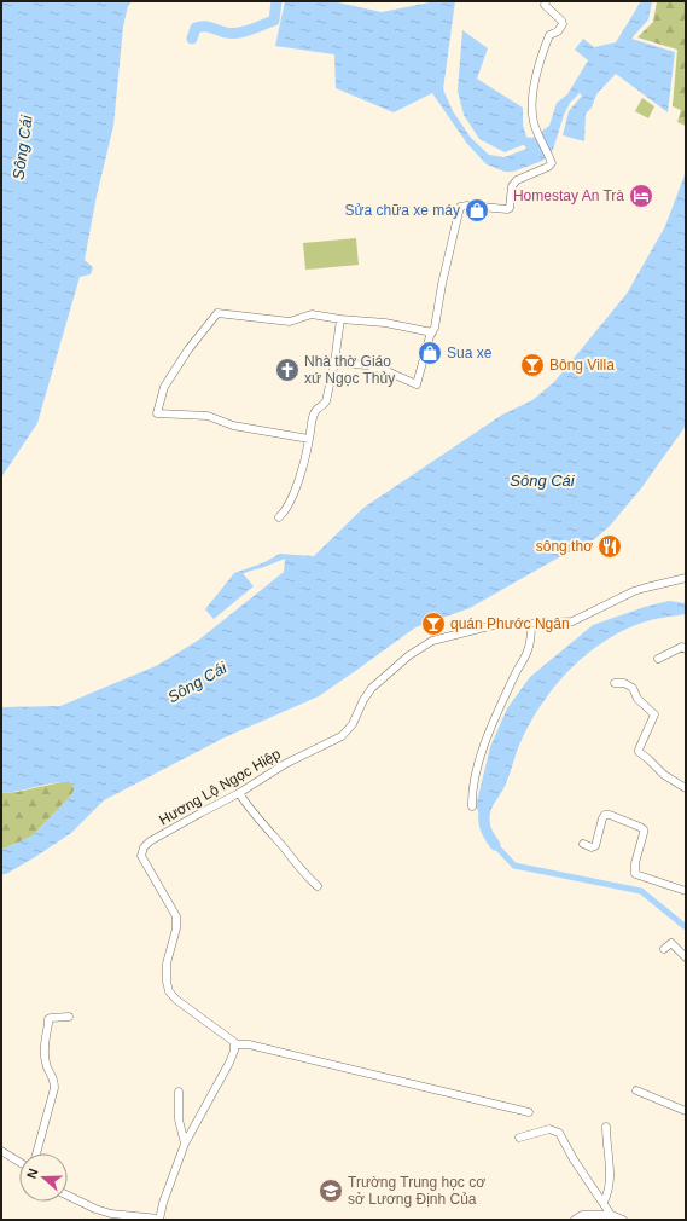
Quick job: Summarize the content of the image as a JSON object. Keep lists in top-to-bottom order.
{
  "streets": {
    "street": ["Hương Lộ Ngọc Hiệp"]
  },
  "water": ["Sông Cái"],
  "places": {
    "hotel": ["Homestay An Trà"],
    "shop": ["Sửa chữa xe máy", "Sua xe"],
    "bar": ["Bông Villa", "quán Phước Ngân"],
    "church": ["Nhà thờ Giáo xứ Ngọc Thủy"],
    "restaurant": ["sông thơ"],
    "school or university": ["Trường Trung học cơ sở Lương Định Của"]
  },
  "north": "left"
}
